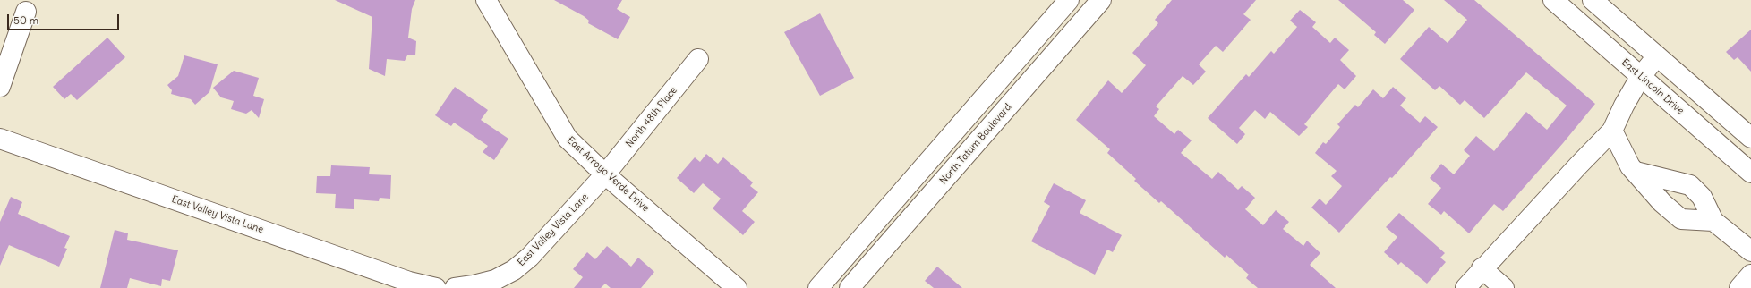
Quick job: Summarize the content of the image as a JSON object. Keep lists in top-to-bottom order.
{
  "streets": {
    "street": [
      "East Lincoln Drive",
      "North 48th Place",
      "North Tatum Boulevard",
      "East Arroyo Verde Drive",
      "East Valley Vista Lane"
    ]
  },
  "crossings": [
    ["North 48th Place", "East Arroyo Verde Drive"],
    ["North 48th Place", "East Valley Vista Lane"],
    ["East Arroyo Verde Drive", "East Valley Vista Lane"]
  ],
  "scale_bar": "50 m"
}
